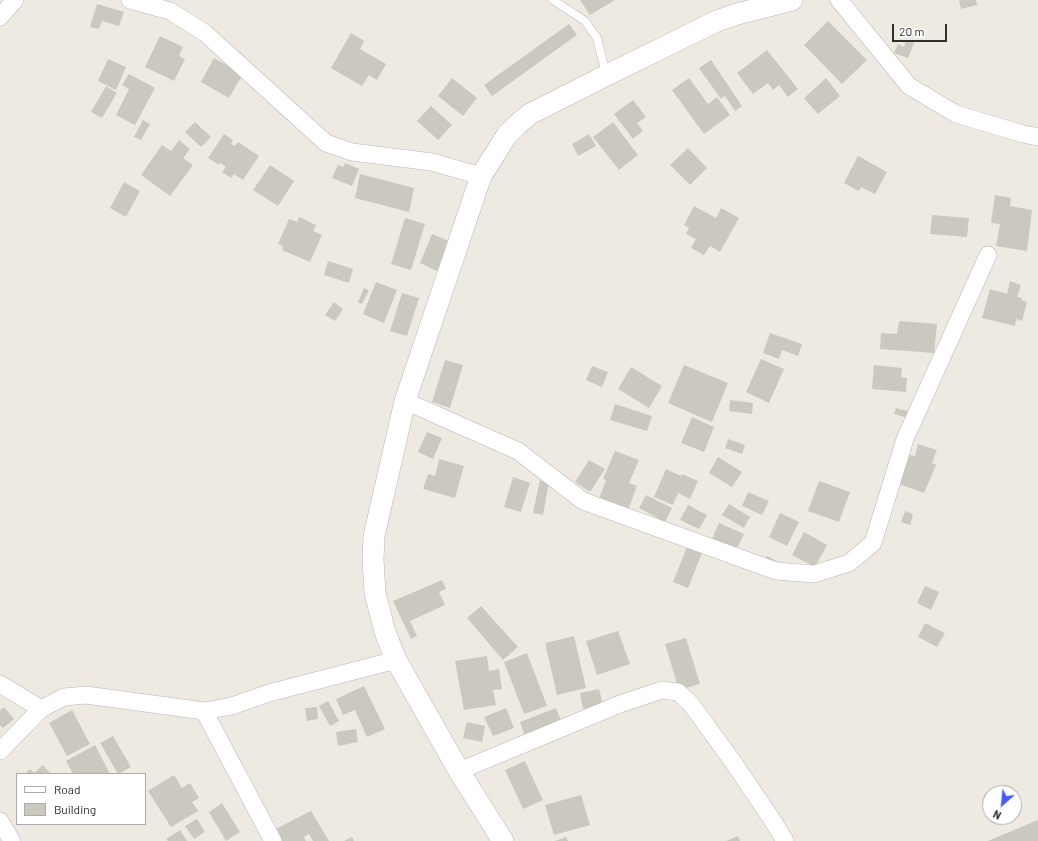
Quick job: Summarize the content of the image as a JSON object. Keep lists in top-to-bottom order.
{
  "legend": ["Road", "Building"],
  "scale_bar": "20 m",
  "north": "bottom left"
}
